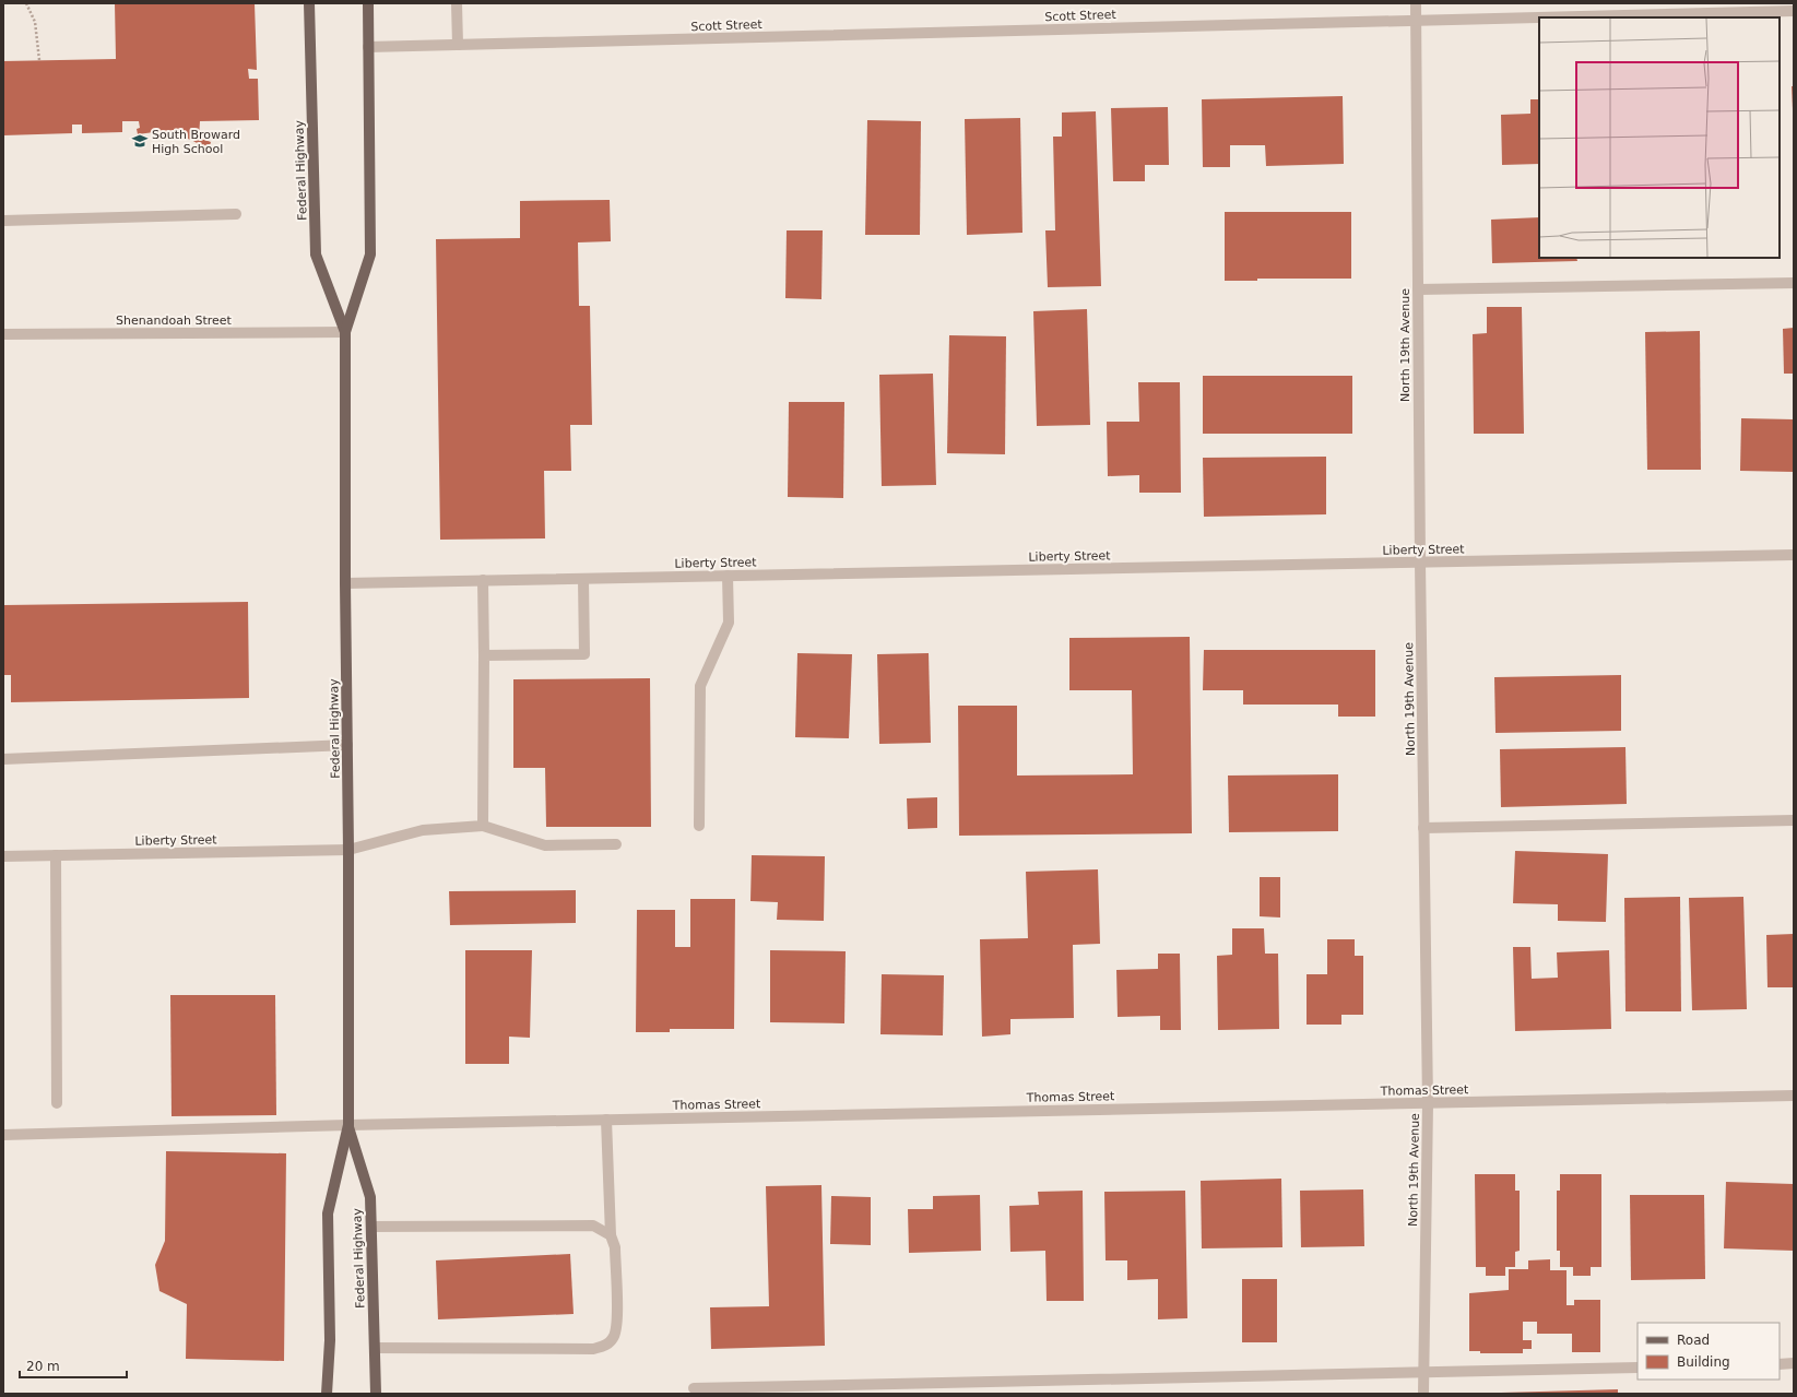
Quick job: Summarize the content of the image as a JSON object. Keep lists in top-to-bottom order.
{
  "streets": {
    "main road": ["Federal Highway"],
    "street": [
      "Scott Street",
      "Shenandoah Street",
      "North 19th Avenue",
      "Liberty Street",
      "Thomas Street"
    ]
  },
  "crossings": [
    ["Scott Street", "Federal Highway"],
    ["Scott Street", "North 19th Avenue"],
    ["Federal Highway", "Shenandoah Street"],
    ["Federal Highway", "Liberty Street"],
    ["Federal Highway", "Thomas Street"],
    ["North 19th Avenue", "Liberty Street"],
    ["North 19th Avenue", "Thomas Street"]
  ],
  "places": {
    "school or university": ["South Broward High School"]
  },
  "legend": ["Road", "Building"],
  "scale_bar": "20 m"
}
